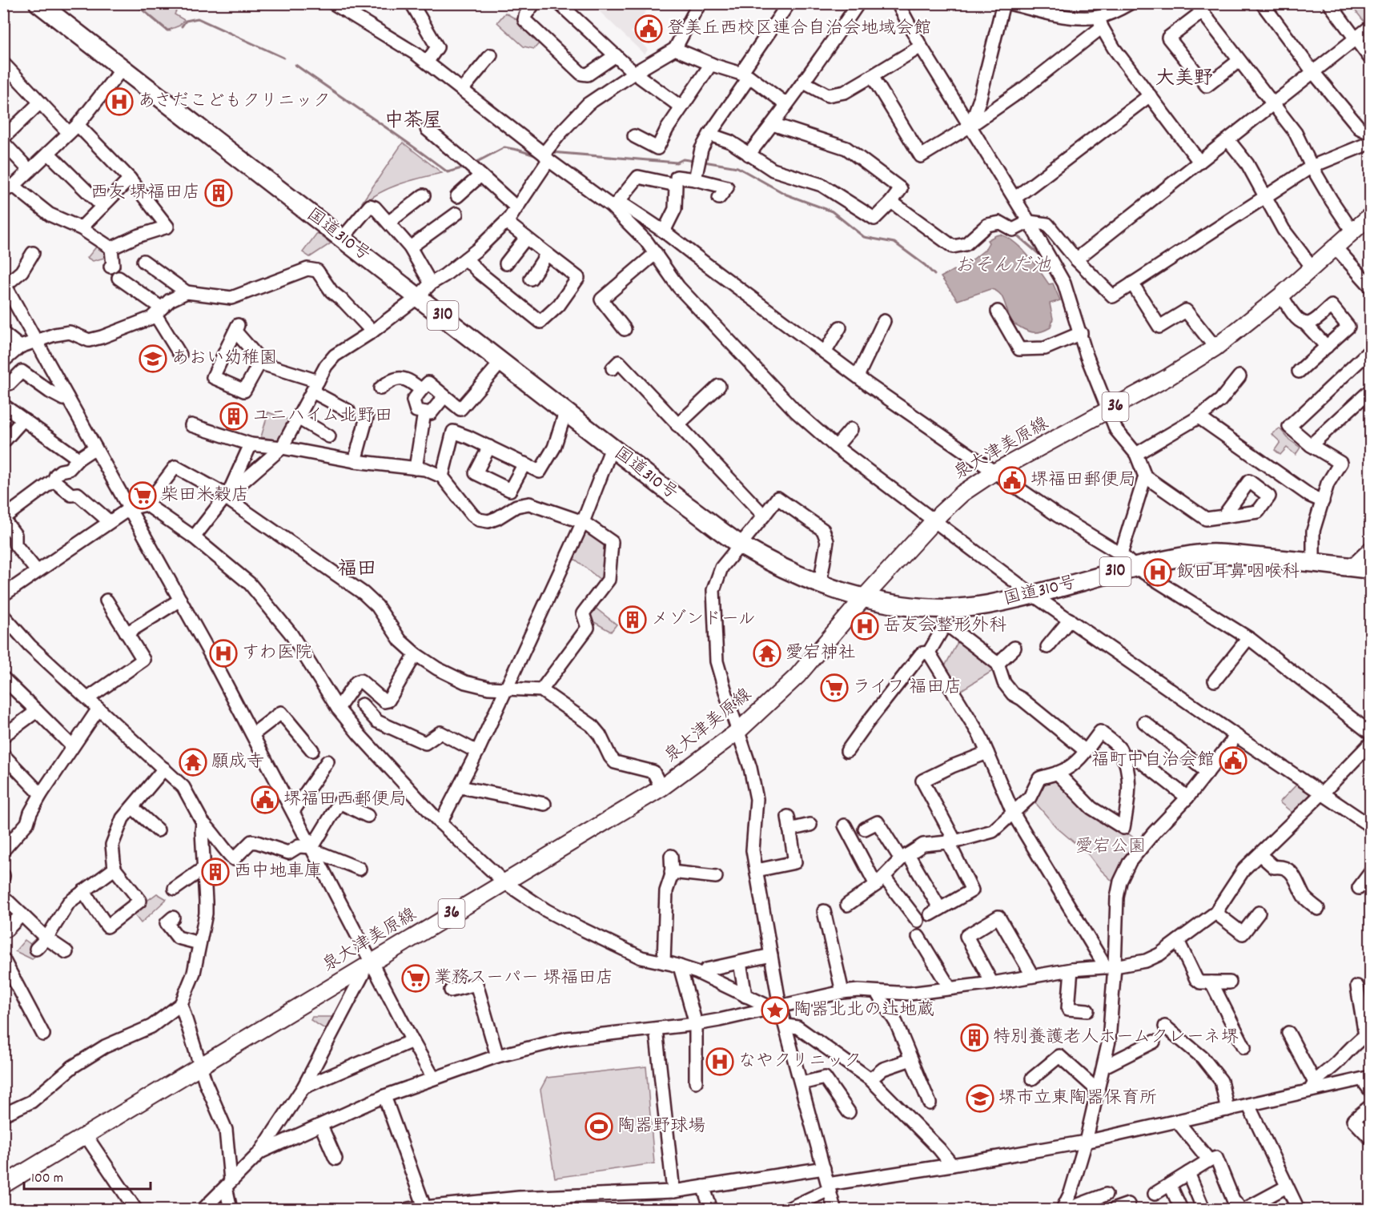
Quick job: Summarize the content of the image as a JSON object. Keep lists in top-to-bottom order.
{
  "streets": {
    "highway": ["国道310号", "310"],
    "main road": ["36", "泉大津美原線"]
  },
  "crossings": [
    ["国道310号", "泉大津美原線"]
  ],
  "districts": ["大美野", "中茶屋", "福田"],
  "water": ["おそんだ池"],
  "parks": ["愛宕公園"],
  "places": {
    "public building": [
      "登美丘西校区連合自治会地域会館",
      "堺福田郵便局",
      "福町中自治会館",
      "堺福田西郵便局"
    ],
    "hospital": [
      "あさだこどもクリニック",
      "飯田耳鼻咽喉科",
      "岳友会整形外科",
      "すわ医院",
      "なやクリニック"
    ],
    "building": [
      "西友 堺福田店",
      "ユニハイム北野田",
      "メゾンドール",
      "西中地車庫",
      "特別養護老人ホームクレーネ堺"
    ],
    "school or university": ["あおい幼稚園", "堺市立東陶器保育所"],
    "supermarket": ["柴田米穀店", "ライフ 福田店", "業務スーパー 堺福田店"],
    "temple": ["愛宕神社", "願成寺"],
    "place": ["陶器北北の辻地蔵"],
    "sports": ["陶器野球場"]
  },
  "scale_bar": "100 m"
}
